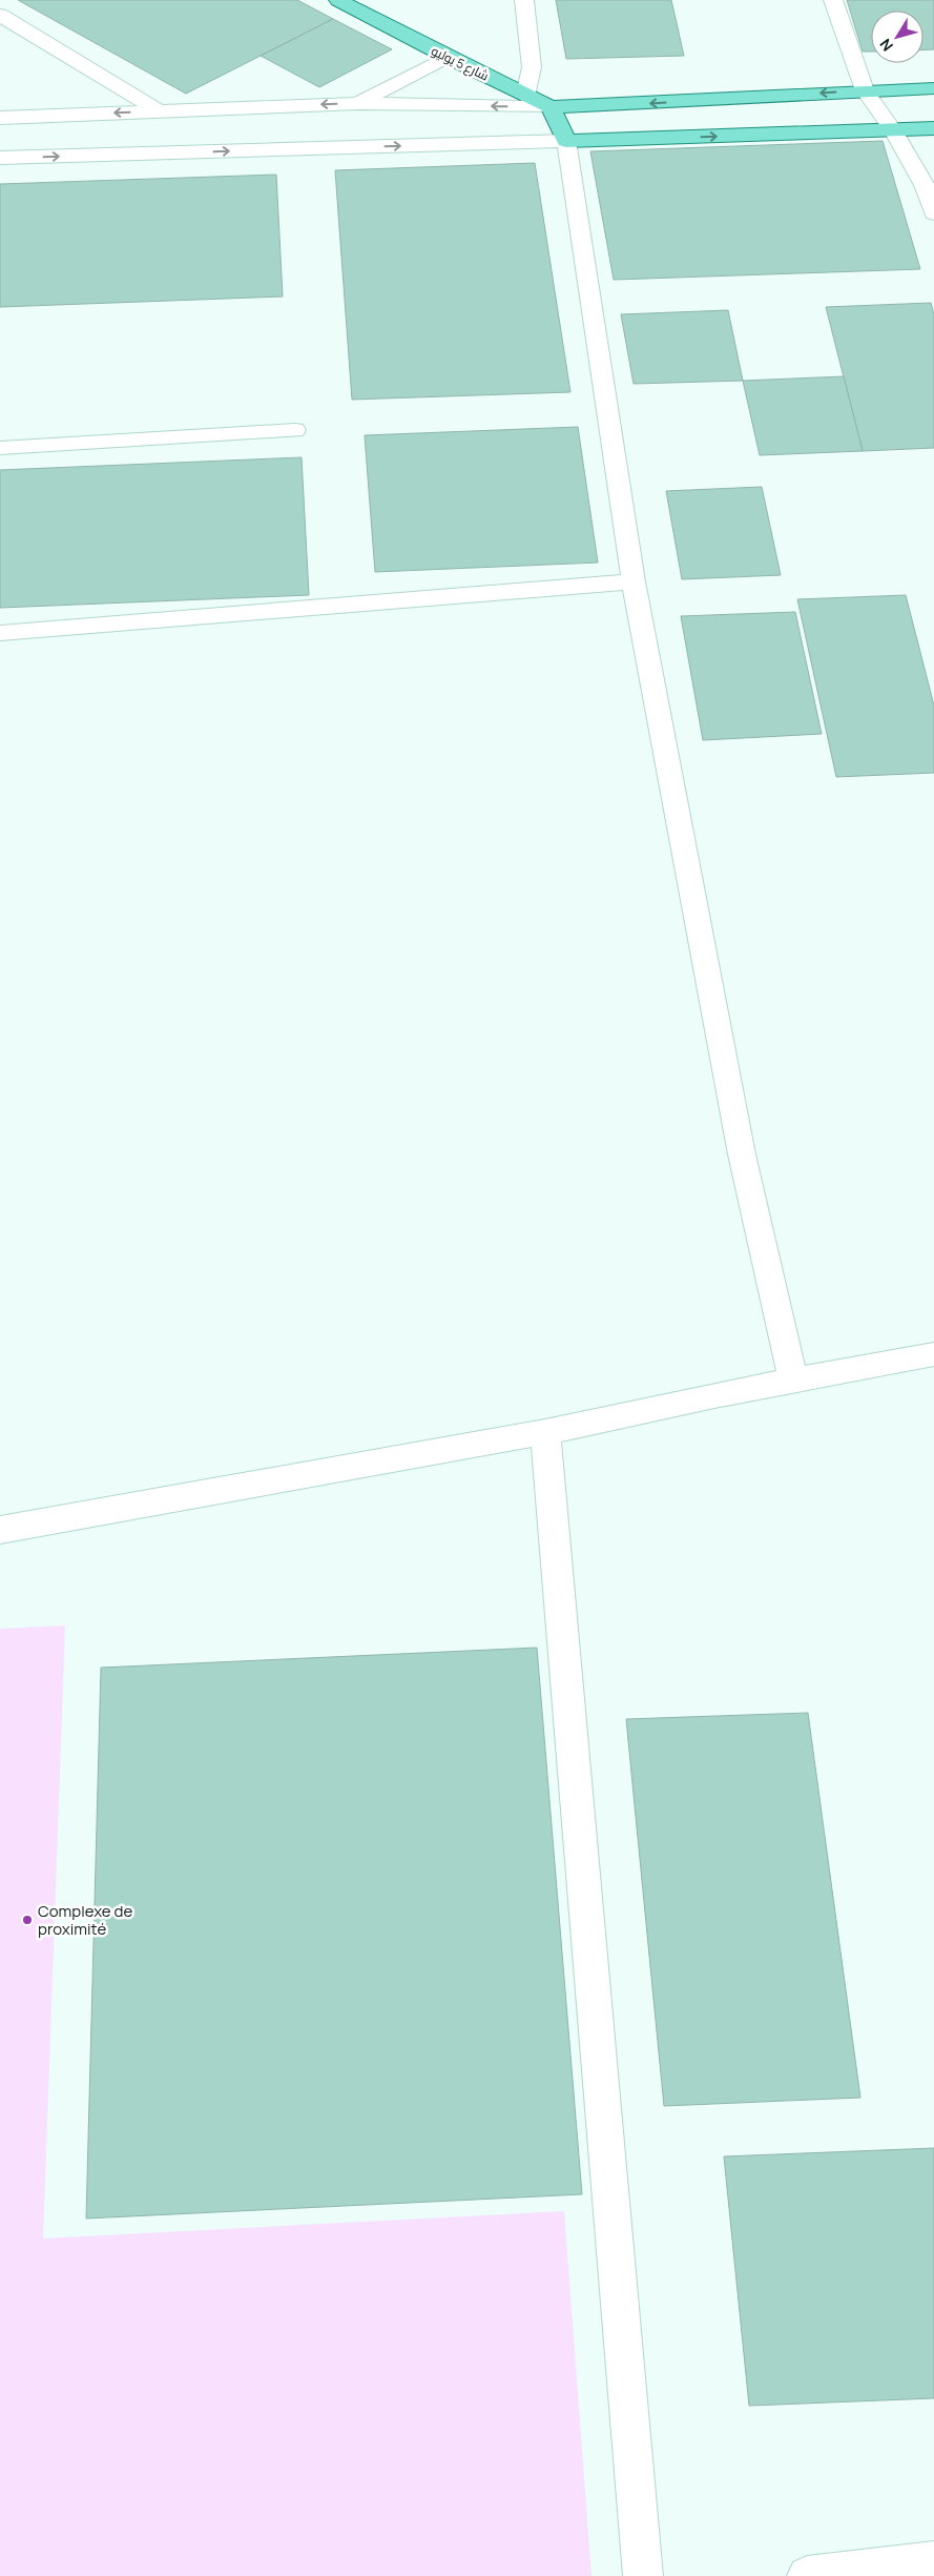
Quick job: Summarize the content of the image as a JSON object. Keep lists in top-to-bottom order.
{
  "streets": {
    "main road": ["شارع 5 يوليو"]
  },
  "places": ["Complexe de proximité"],
  "north": "bottom left"
}
